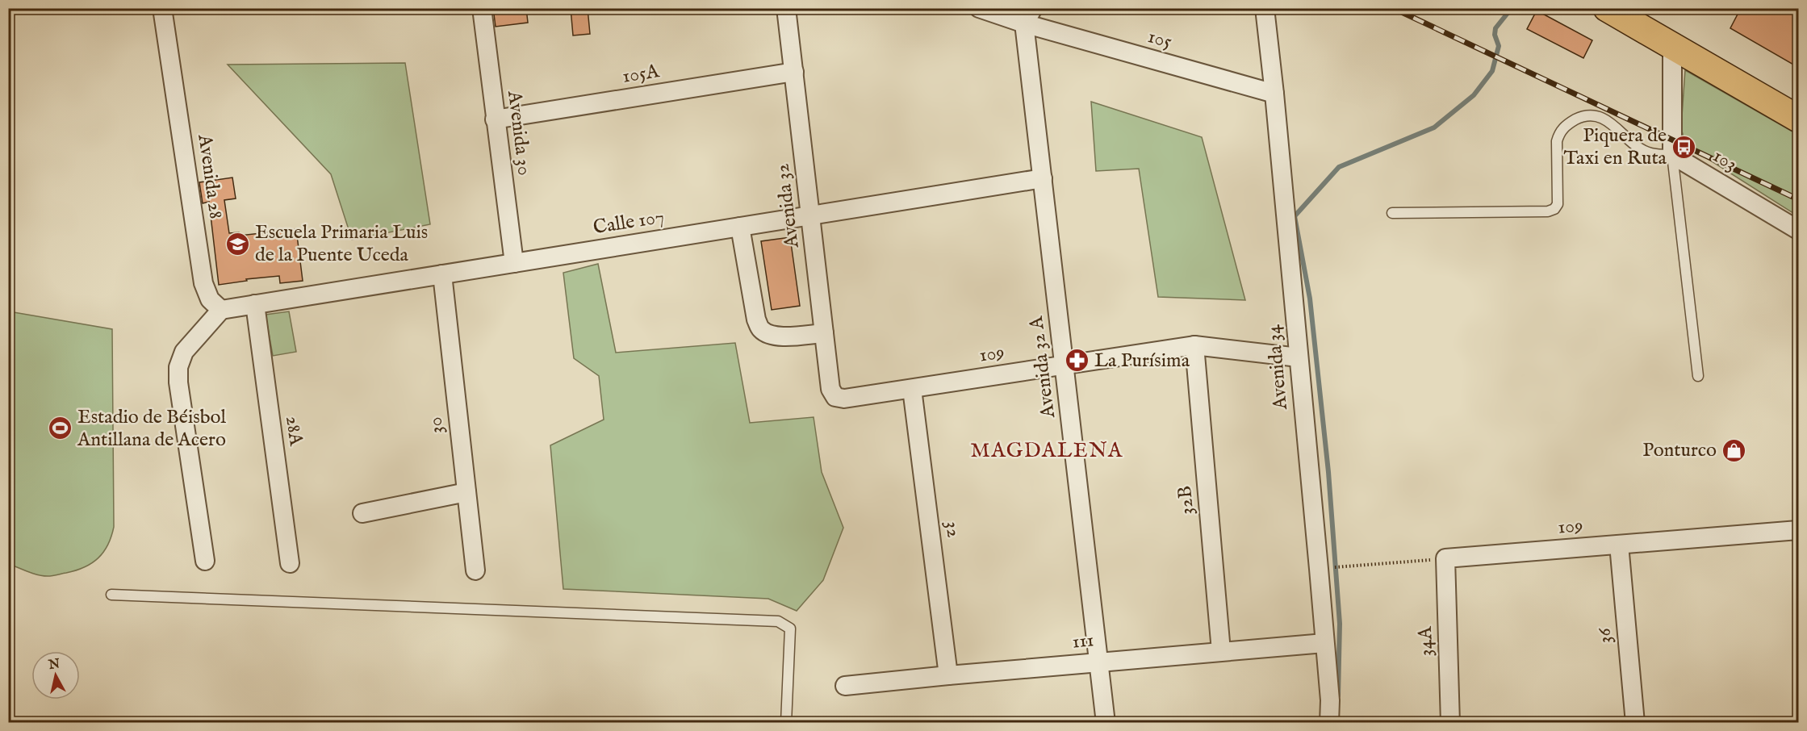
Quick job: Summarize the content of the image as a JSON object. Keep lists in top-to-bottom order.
{
  "streets": {
    "street": [
      "105",
      "105A",
      "Avenida 30",
      "103",
      "Avenida 28",
      "Avenida 32",
      "Calle 107",
      "109",
      "Avenida 32 A",
      "Avenida 34",
      "30",
      "28A",
      "32B",
      "32",
      "36",
      "111",
      "34A"
    ]
  },
  "crossings": [
    ["105", "Avenida 32 A"],
    ["105", "Avenida 34"],
    ["105A", "Avenida 30"],
    ["105A", "Avenida 32"],
    ["Avenida 30", "Calle 107"],
    ["Avenida 28", "Calle 107"],
    ["Avenida 32", "Calle 107"],
    ["Avenida 32", "109"],
    ["Calle 107", "Avenida 32 A"],
    ["Calle 107", "30"],
    ["Calle 107", "28A"],
    ["109", "Avenida 32 A"],
    ["109", "Avenida 34"],
    ["109", "32B"],
    ["109", "32"],
    ["109", "36"],
    ["109", "34A"],
    ["Avenida 32 A", "111"],
    ["Avenida 34", "111"],
    ["32B", "111"],
    ["32", "111"]
  ],
  "districts": ["MAGDALENA"],
  "places": {
    "bus stop": ["Piquera de Taxi en Ruta"],
    "school or university": ["Escuela Primaria Luis de la Puente Uceda"],
    "pharmacy": ["La Purísima"],
    "sports": ["Estadio de Béisbol Antillana de Acero"],
    "shop": ["Ponturco"]
  },
  "north": "top"
}
